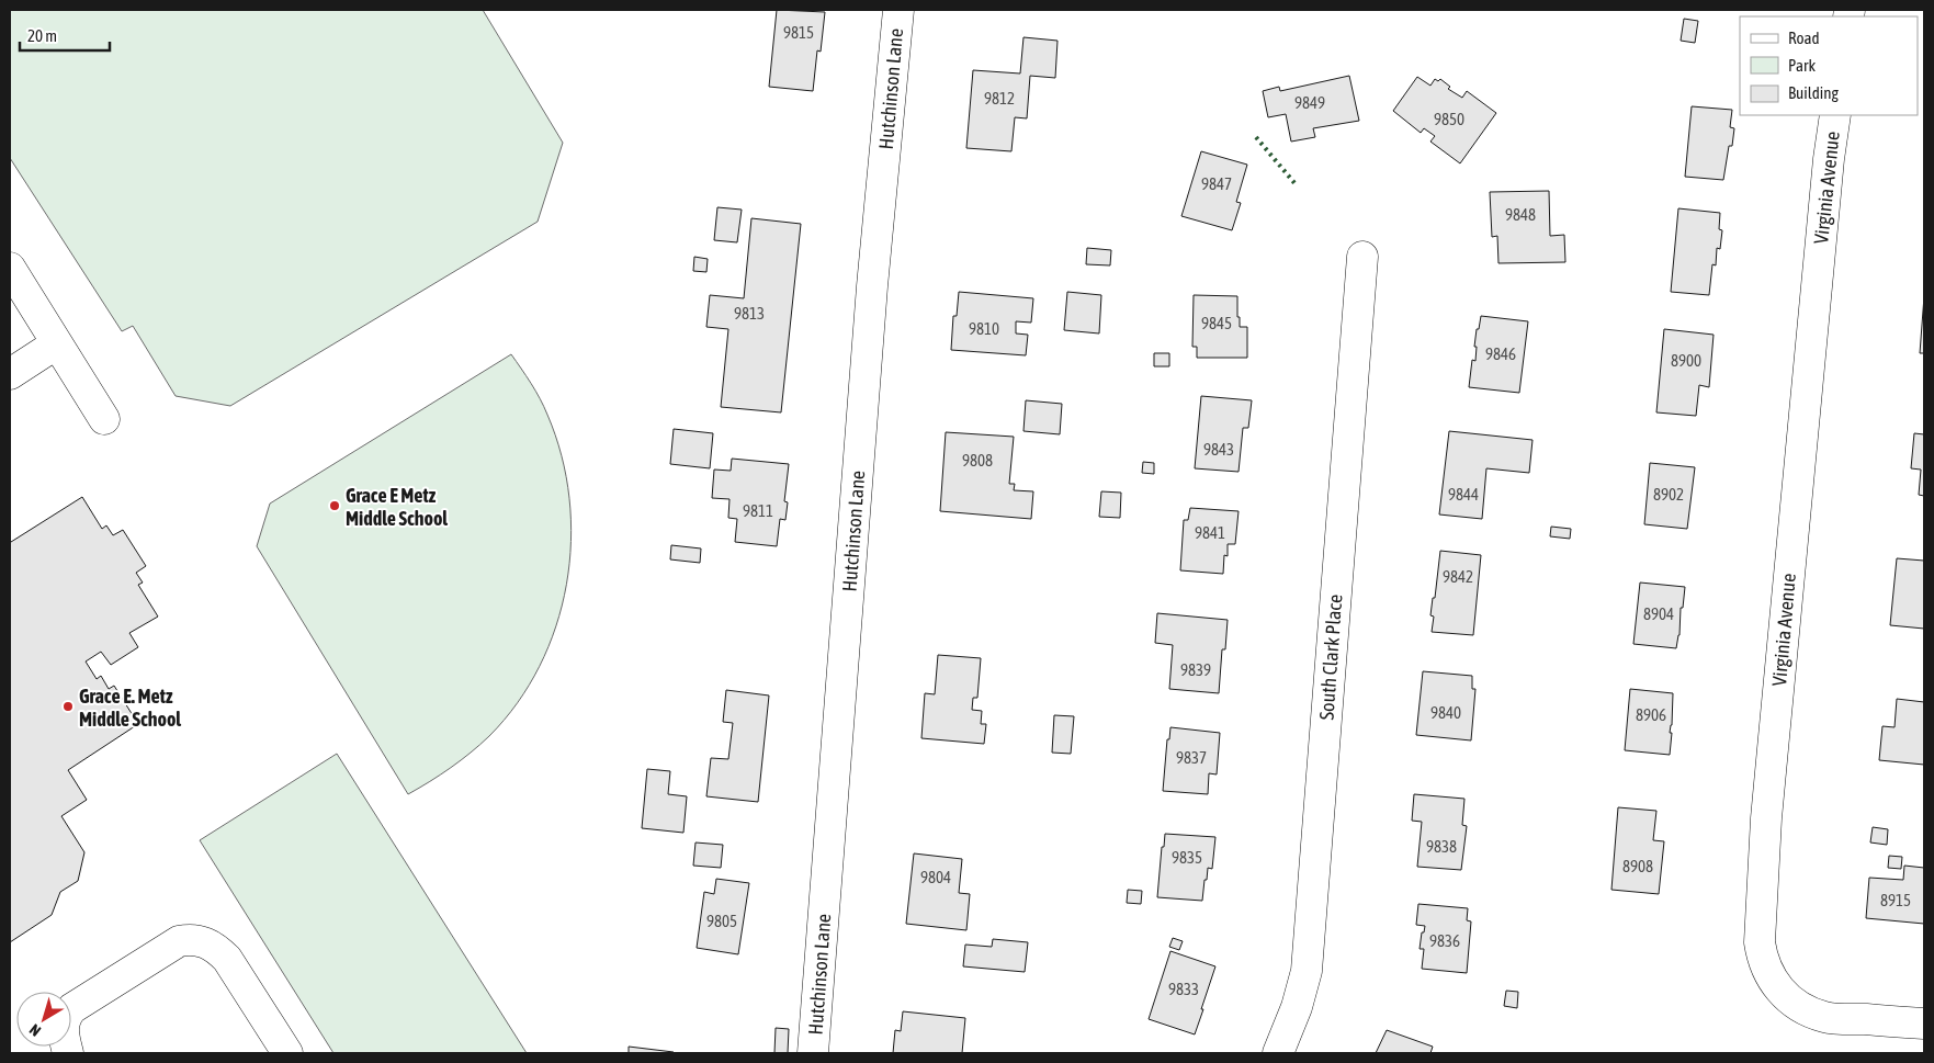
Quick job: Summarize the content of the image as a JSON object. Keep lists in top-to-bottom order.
{
  "streets": {
    "street": ["Hutchinson Lane", "Virginia Avenue", "South Clark Place"]
  },
  "places": ["Grace E Metz Middle School", "Grace E. Metz Middle School"],
  "house_numbers": [
    "9815",
    "9812",
    "9849",
    "9850",
    "9847",
    "9848",
    "9813",
    "9845",
    "9810",
    "9846",
    "8900",
    "9843",
    "9808",
    "9844",
    "8902",
    "9811",
    "9841",
    "9842",
    "8904",
    "9839",
    "9840",
    "8906",
    "9837",
    "9838",
    "9835",
    "8908",
    "9804",
    "8915",
    "9805",
    "9836",
    "9833"
  ],
  "legend": ["Road", "Park", "Building"],
  "scale_bar": "20 m",
  "north": "bottom left"
}
